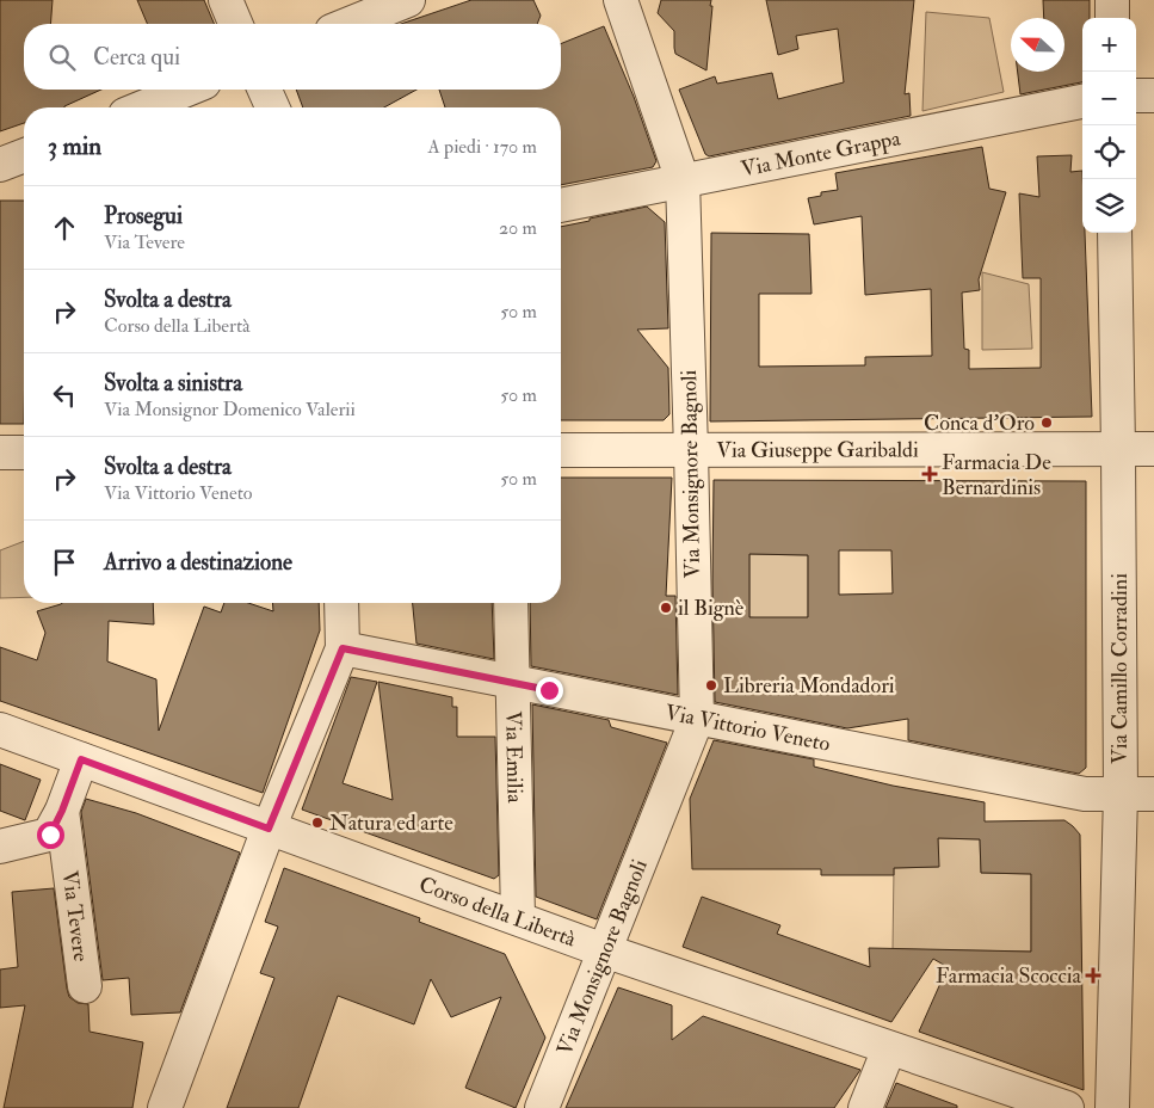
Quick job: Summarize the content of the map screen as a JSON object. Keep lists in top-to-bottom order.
{
  "streets": {
    "street": [
      "Via Monte Grappa",
      "Via Giuseppe Garibaldi",
      "Via Monsignore Bagnoli",
      "Via Camillo Corradini",
      "Via Vittorio Veneto",
      "Via Emilia",
      "Corso della Libertà",
      "Via Tevere"
    ]
  },
  "crossings": [
    ["Via Monte Grappa", "Via Monsignore Bagnoli"],
    ["Via Giuseppe Garibaldi", "Via Monsignore Bagnoli"],
    ["Via Giuseppe Garibaldi", "Via Camillo Corradini"],
    ["Via Monsignore Bagnoli", "Via Vittorio Veneto"],
    ["Via Monsignore Bagnoli", "Corso della Libertà"],
    ["Via Camillo Corradini", "Via Vittorio Veneto"],
    ["Via Vittorio Veneto", "Via Emilia"],
    ["Via Emilia", "Corso della Libertà"],
    ["Corso della Libertà", "Via Tevere"]
  ],
  "places": {
    "other": [
      "Conca d'Oro",
      "il Bignè",
      "Libreria Mondadori",
      "Natura ed arte"
    ],
    "health": ["Farmacia De Bernardinis", "Farmacia Scoccia"]
  },
  "north": "left",
  "page": {
    "map_buttons": ["+", "−"],
    "search": "Cerca qui",
    "heading": ["3 min", "A piedi · 170 m"],
    "list": [
      ["Prosegui", "Via Tevere", "20 m"],
      ["Svolta a destra", "Corso della Libertà", "50 m"],
      ["Svolta a sinistra", "Via Monsignor Domenico Valerii", "50 m"],
      ["Svolta a destra", "Via Vittorio Veneto", "50 m"],
      "Arrivo a destinazione"
    ]
  }
}
